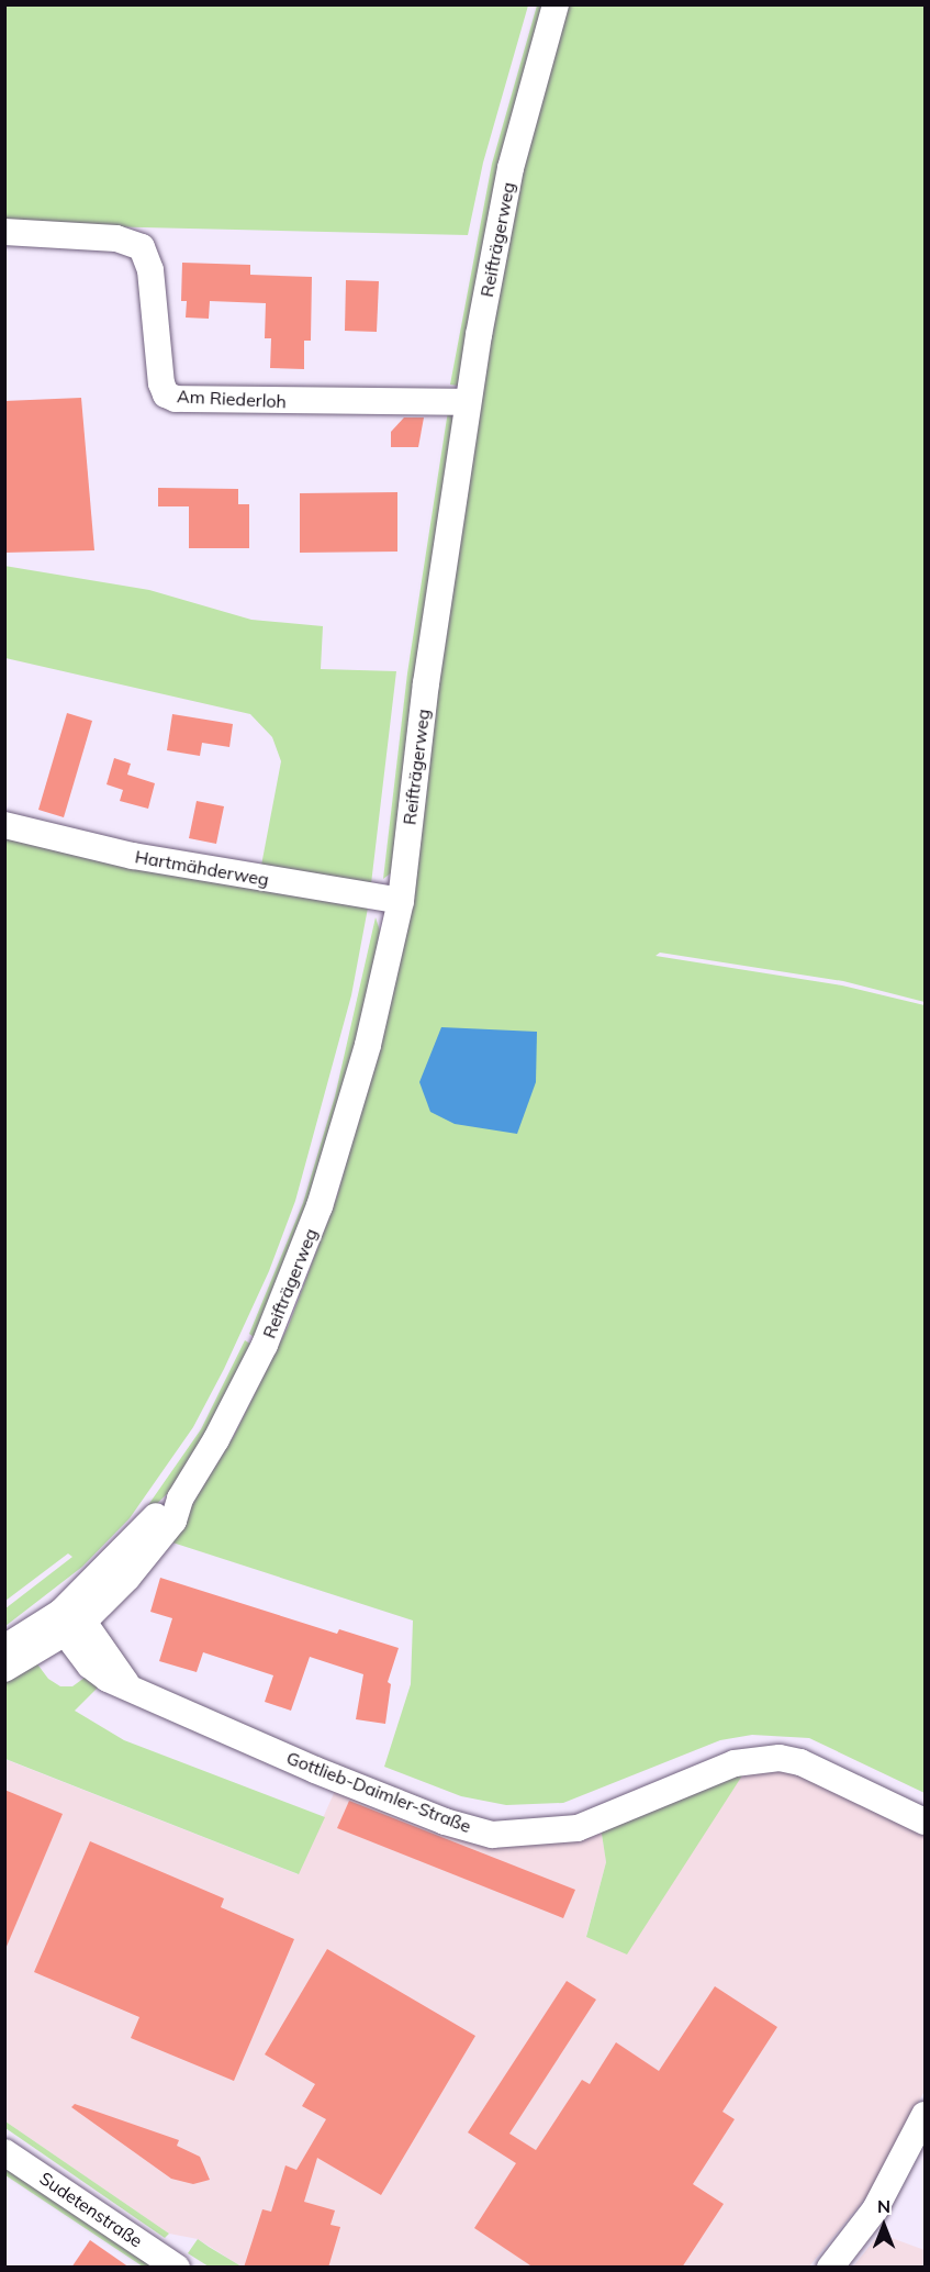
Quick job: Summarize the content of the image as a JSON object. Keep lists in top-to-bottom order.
{
  "streets": {
    "street": [
      "Reifträgerweg",
      "Am Riederloh",
      "Hartmähderweg",
      "Gottlieb-Daimler-Straße",
      "Sudetenstraße"
    ]
  },
  "crossings": [
    ["Reifträgerweg", "Am Riederloh"],
    ["Reifträgerweg", "Hartmähderweg"],
    ["Reifträgerweg", "Gottlieb-Daimler-Straße"]
  ],
  "north": "top"
}
